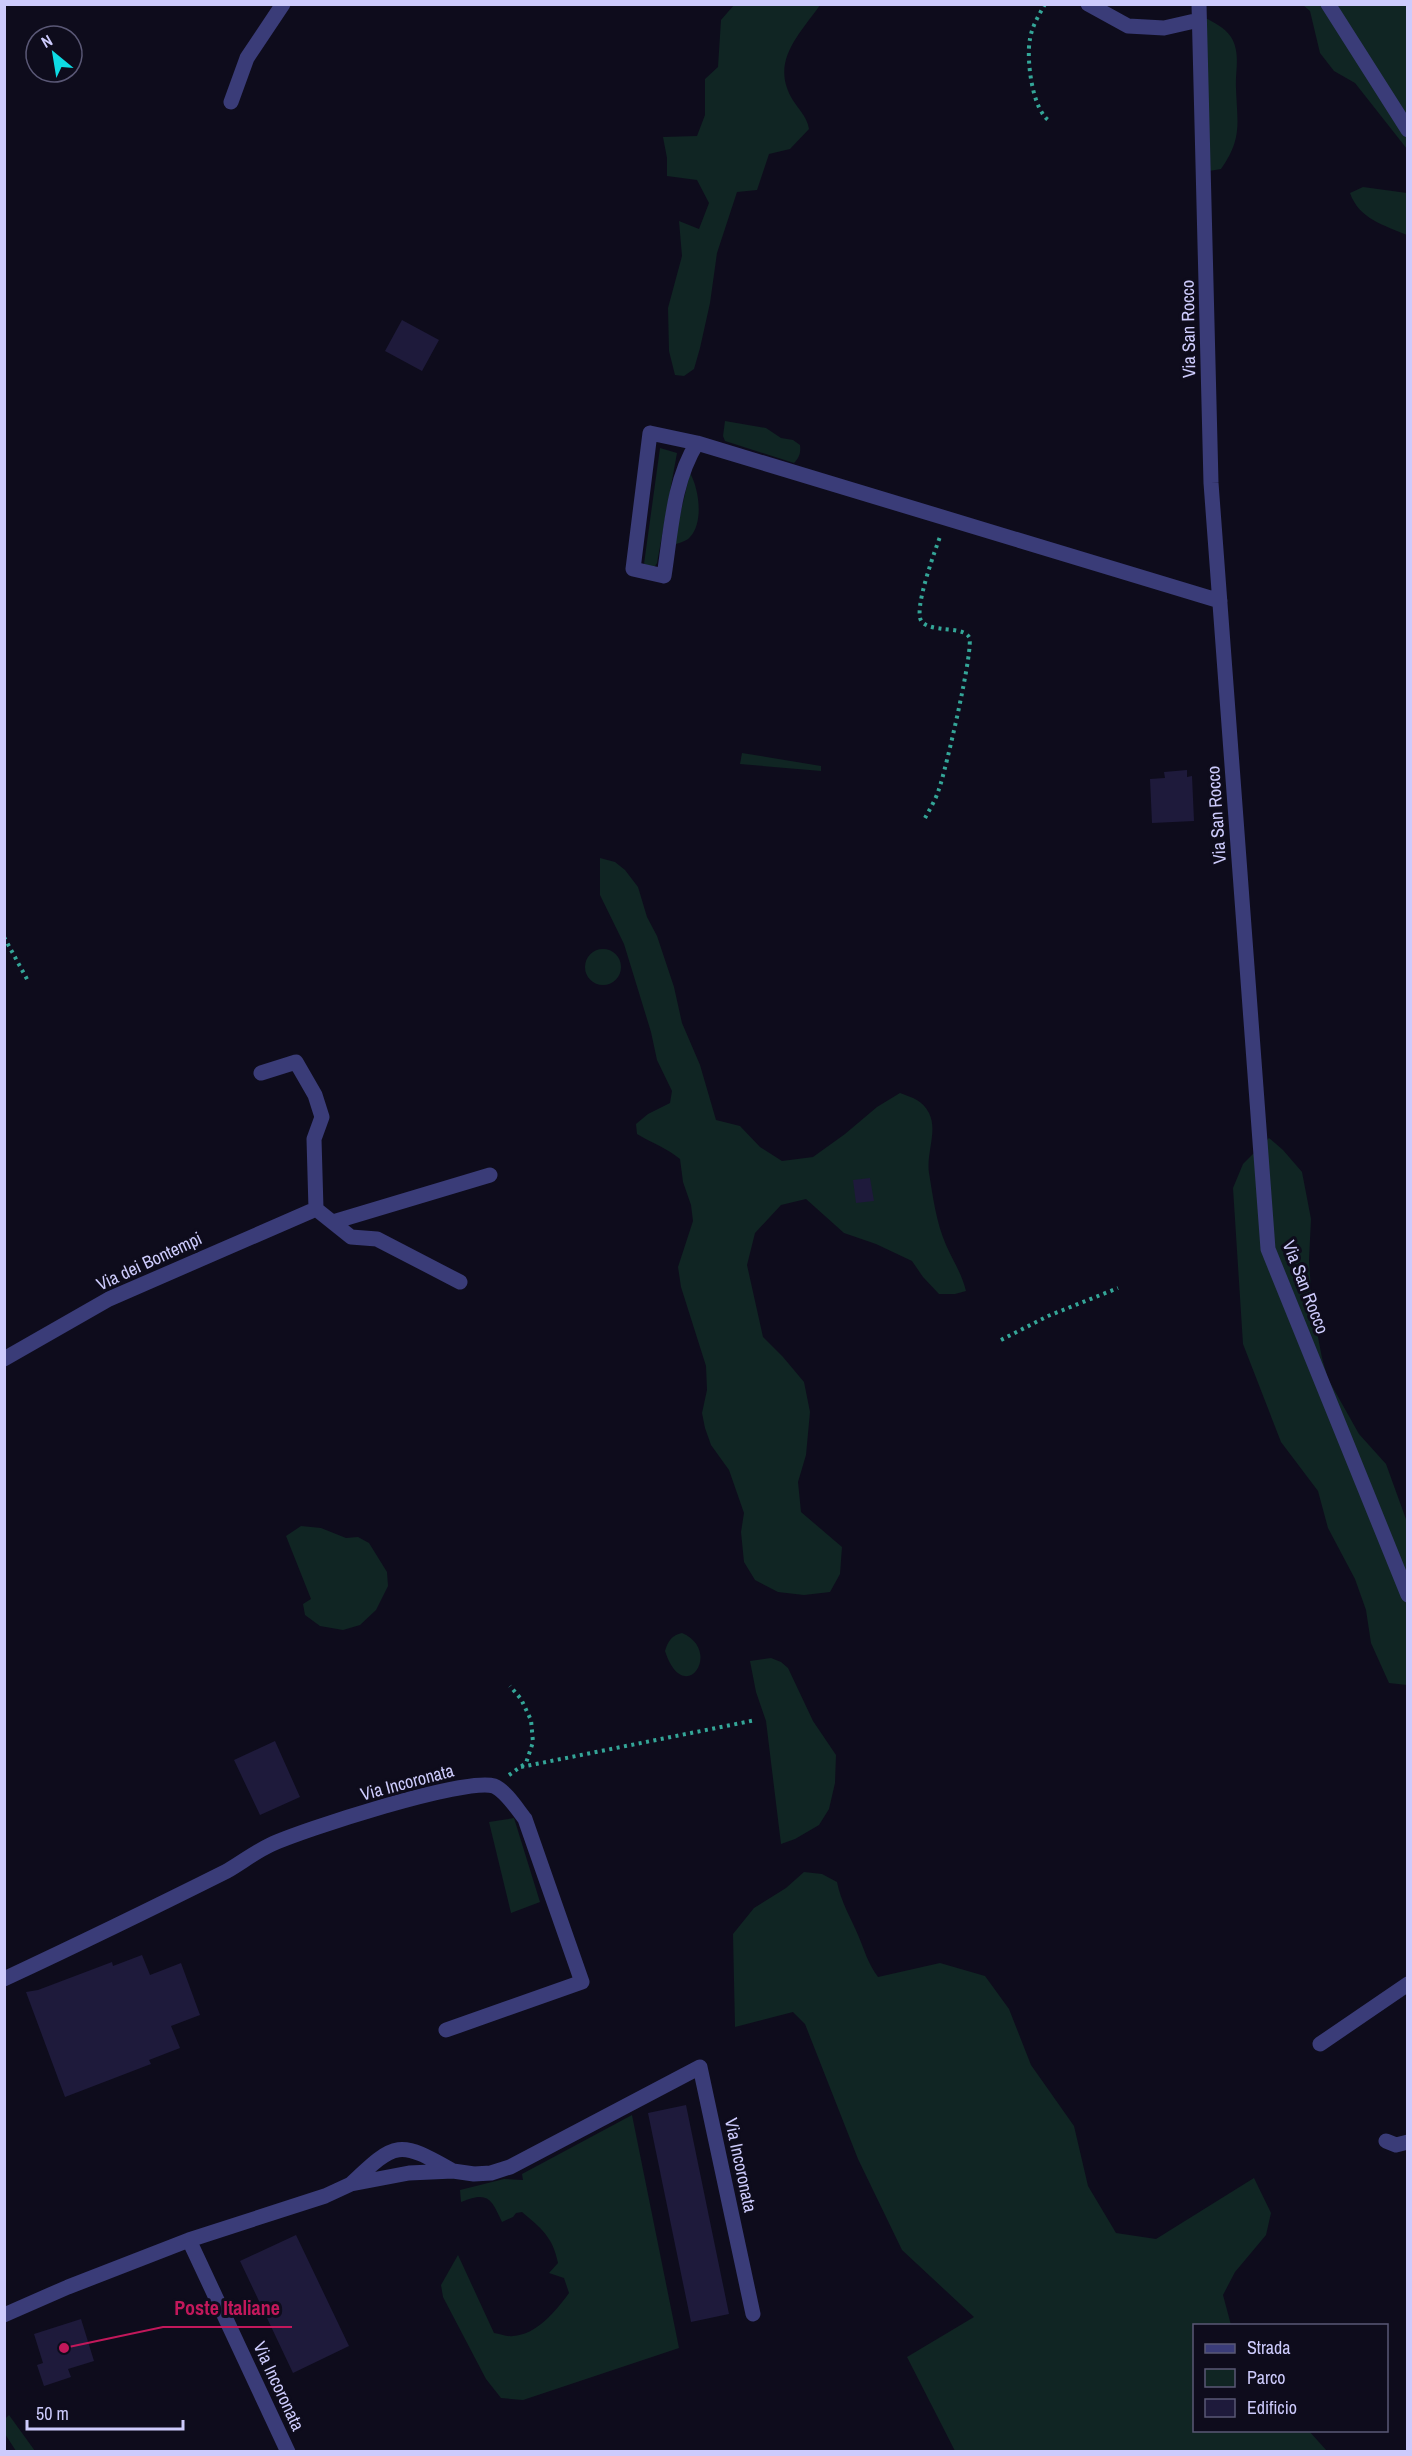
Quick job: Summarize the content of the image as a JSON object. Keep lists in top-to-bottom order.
{
  "streets": {
    "street": ["Via San Rocco", "Via dei Bontempi", "Via Incoronata"]
  },
  "places": ["Poste Italiane"],
  "legend": ["Strada", "Parco", "Edificio"],
  "scale_bar": "50 m",
  "north": "top left"
}
